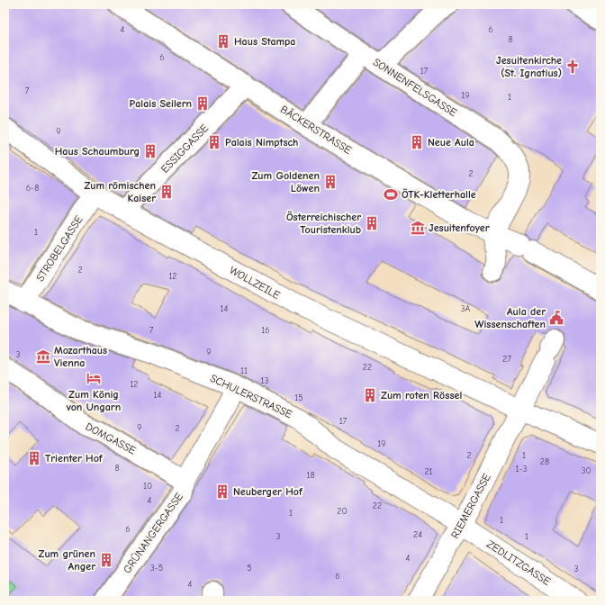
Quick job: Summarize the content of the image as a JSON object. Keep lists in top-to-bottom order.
{
  "streets": {
    "street": [
      "SONNENFELSGASSE",
      "BÄCKERSTRASSE",
      "ESSIGGASSE",
      "STROBELGASSE",
      "WOLLZEILE",
      "SCHULERSTRASSE",
      "DOMGASSE",
      "RIEMERGASSE",
      "GRÜNANGERGASSE",
      "ZEDLITZGASSE"
    ]
  },
  "crossings": [
    ["SONNENFELSGASSE", "BÄCKERSTRASSE"],
    ["BÄCKERSTRASSE", "ESSIGGASSE"],
    ["ESSIGGASSE", "WOLLZEILE"],
    ["STROBELGASSE", "WOLLZEILE"],
    ["STROBELGASSE", "SCHULERSTRASSE"],
    ["WOLLZEILE", "RIEMERGASSE"],
    ["SCHULERSTRASSE", "RIEMERGASSE"],
    ["SCHULERSTRASSE", "GRÜNANGERGASSE"],
    ["SCHULERSTRASSE", "ZEDLITZGASSE"],
    ["DOMGASSE", "GRÜNANGERGASSE"],
    ["RIEMERGASSE", "ZEDLITZGASSE"]
  ],
  "places": {
    "building": [
      "Haus Stampa",
      "Palais Seilern",
      "Palais Nimptsch",
      "Neue Aula",
      "Haus Schaumburg",
      "Zum Goldenen Löwen",
      "Zum römischen Kaiser",
      "Österreichischer Touristenklub",
      "Zum roten Rössel",
      "Trienter Hof",
      "Neuberger Hof",
      "Zum grünen Anger"
    ],
    "church": ["Jesuitenkirche (St. Ignatius)"],
    "sports": ["ÖTK-Kletterhalle"],
    "museum": ["Jesuitenfoyer", "Mozarthaus Vienna"],
    "public building": ["Aula der Wissenschaften"],
    "hotel": ["Zum König von Ungarn"]
  },
  "house_numbers": [
    "4",
    "6",
    "8",
    "6",
    "17",
    "7",
    "19",
    "1",
    "9",
    "2",
    "6-8",
    "1",
    "2",
    "12",
    "14",
    "3A",
    "7",
    "16",
    "9",
    "3",
    "27",
    "22",
    "11",
    "13",
    "12",
    "14",
    "15",
    "17",
    "9",
    "2",
    "19",
    "2",
    "1",
    "28",
    "8",
    "1-3",
    "30",
    "21",
    "18",
    "10",
    "4",
    "22",
    "20",
    "1",
    "1",
    "6",
    "24",
    "3",
    "1",
    "4",
    "3-5",
    "5",
    "3",
    "6",
    "4"
  ]
}
